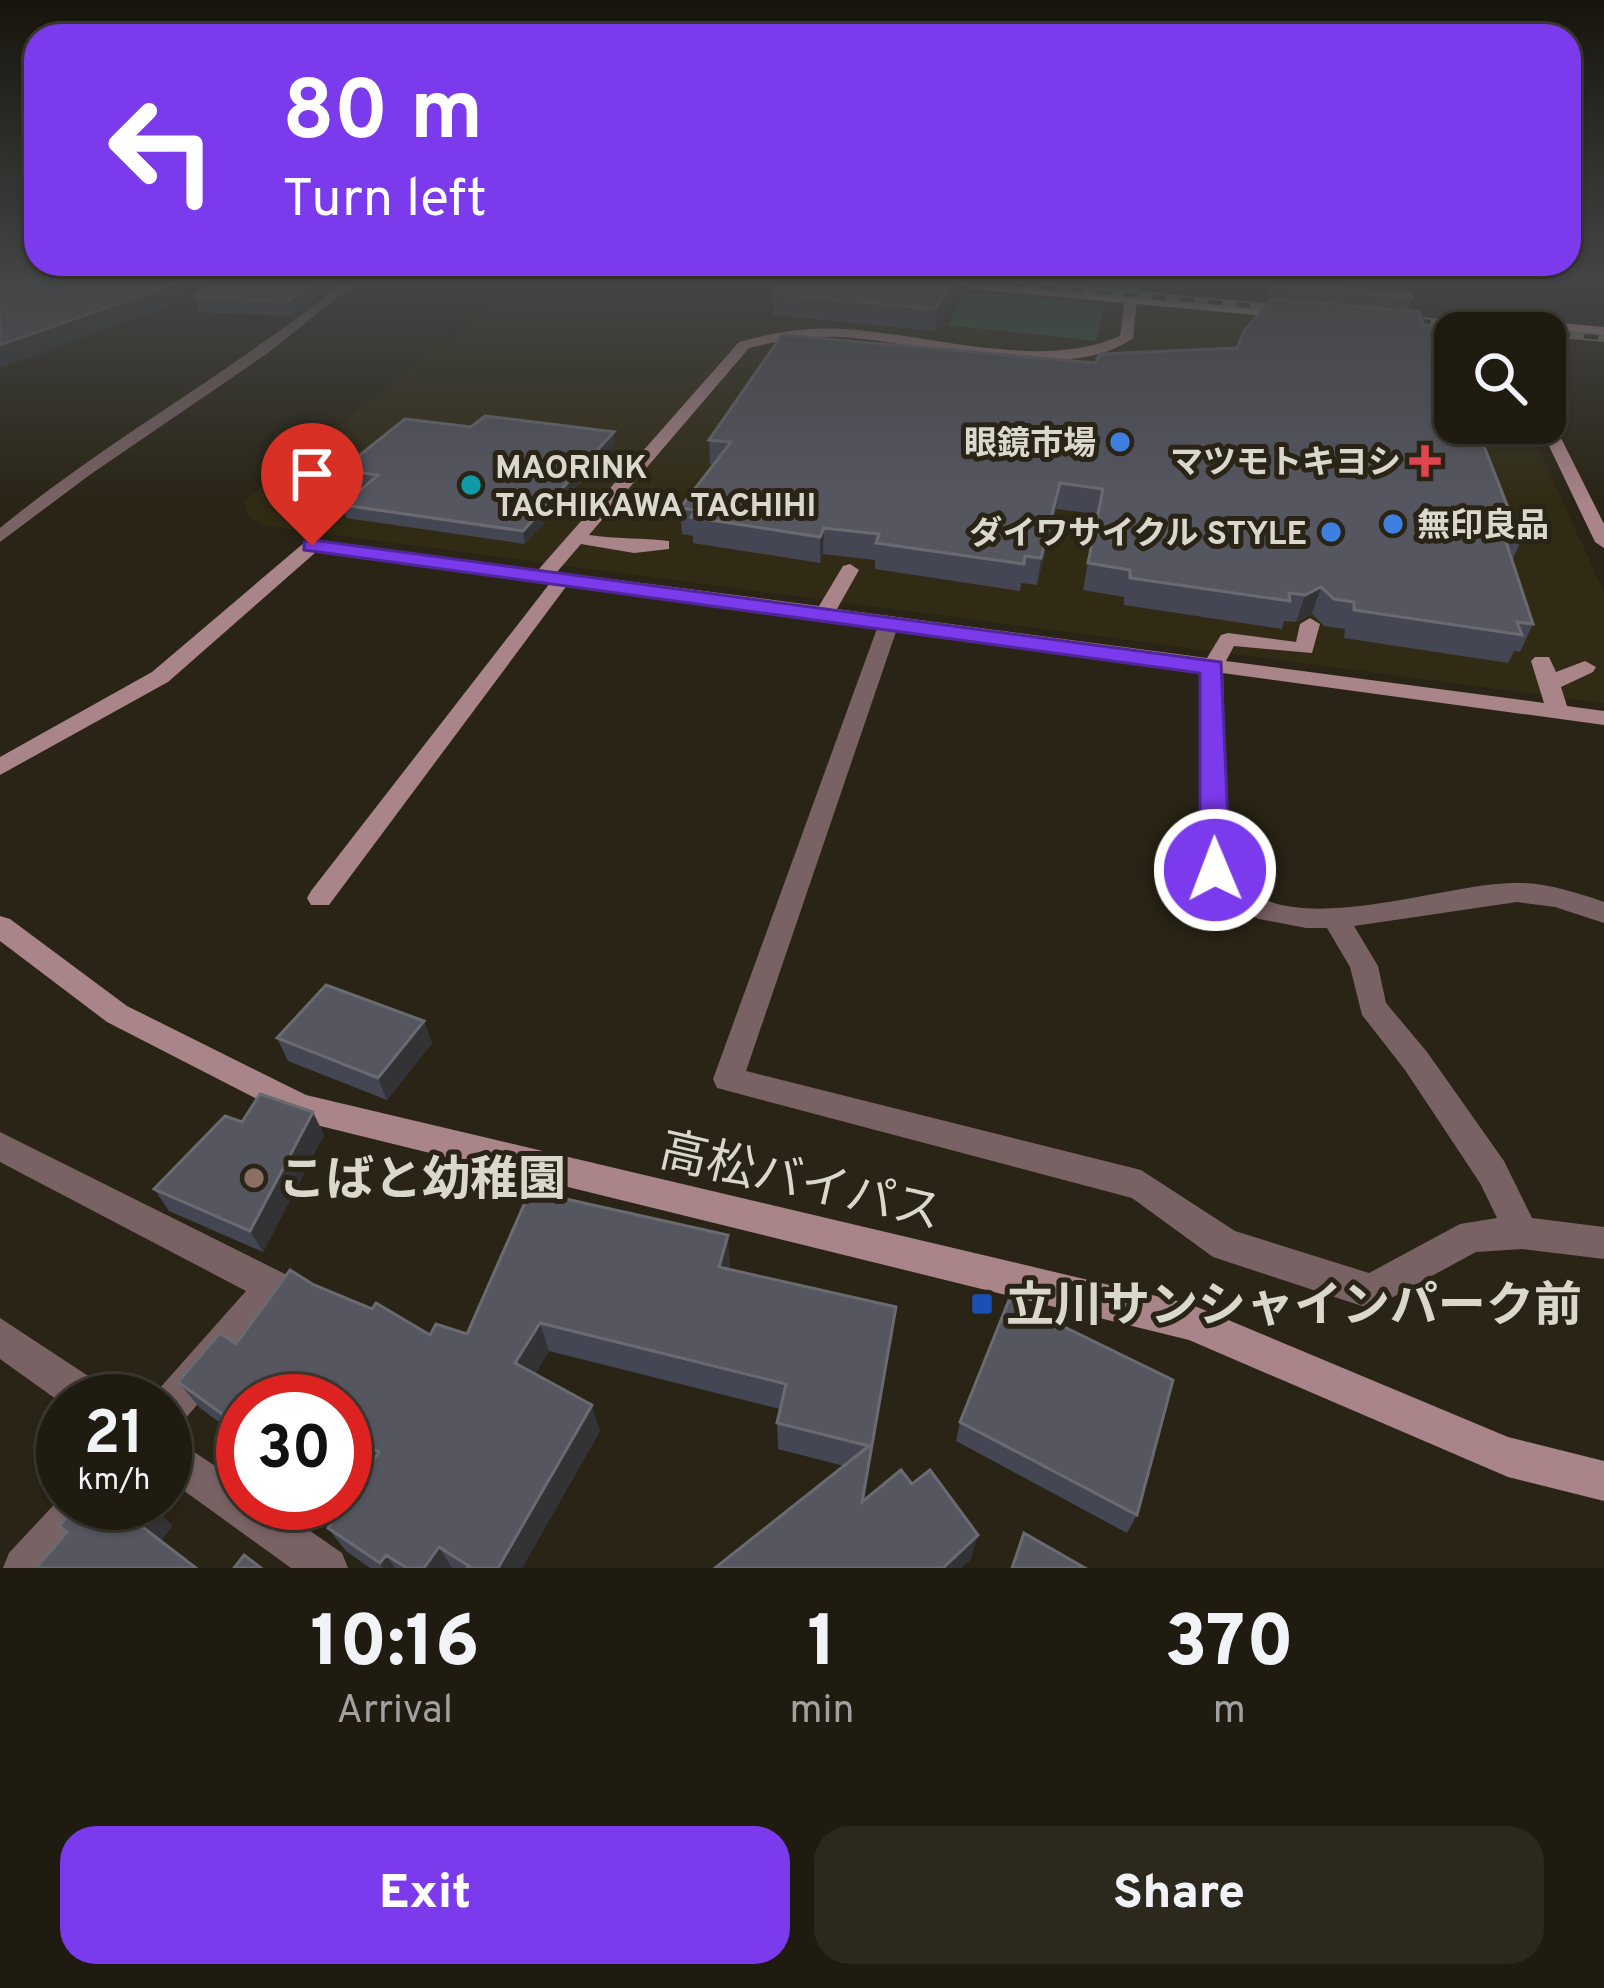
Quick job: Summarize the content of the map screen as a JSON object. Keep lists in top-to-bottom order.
{
  "streets": {
    "street": ["高松バイパス"]
  },
  "places": {
    "other": [
      "眼鏡市場",
      "MAORINK TACHIKAWA TACHIHI",
      "無印良品",
      "ダイワサイクル STYLE",
      "こばと幼稚園"
    ],
    "health": ["マツモトキヨシ"],
    "transit": ["立川サンシャインパーク前"]
  },
  "page": {
    "turn": ["80 m", "Turn left"],
    "speed": "21 km/h",
    "limit": "30",
    "eta": [
      "10:16",
      "Arrival",
      "1",
      "min",
      "370",
      "m"
    ],
    "buttons": ["Exit", "Share"]
  }
}
